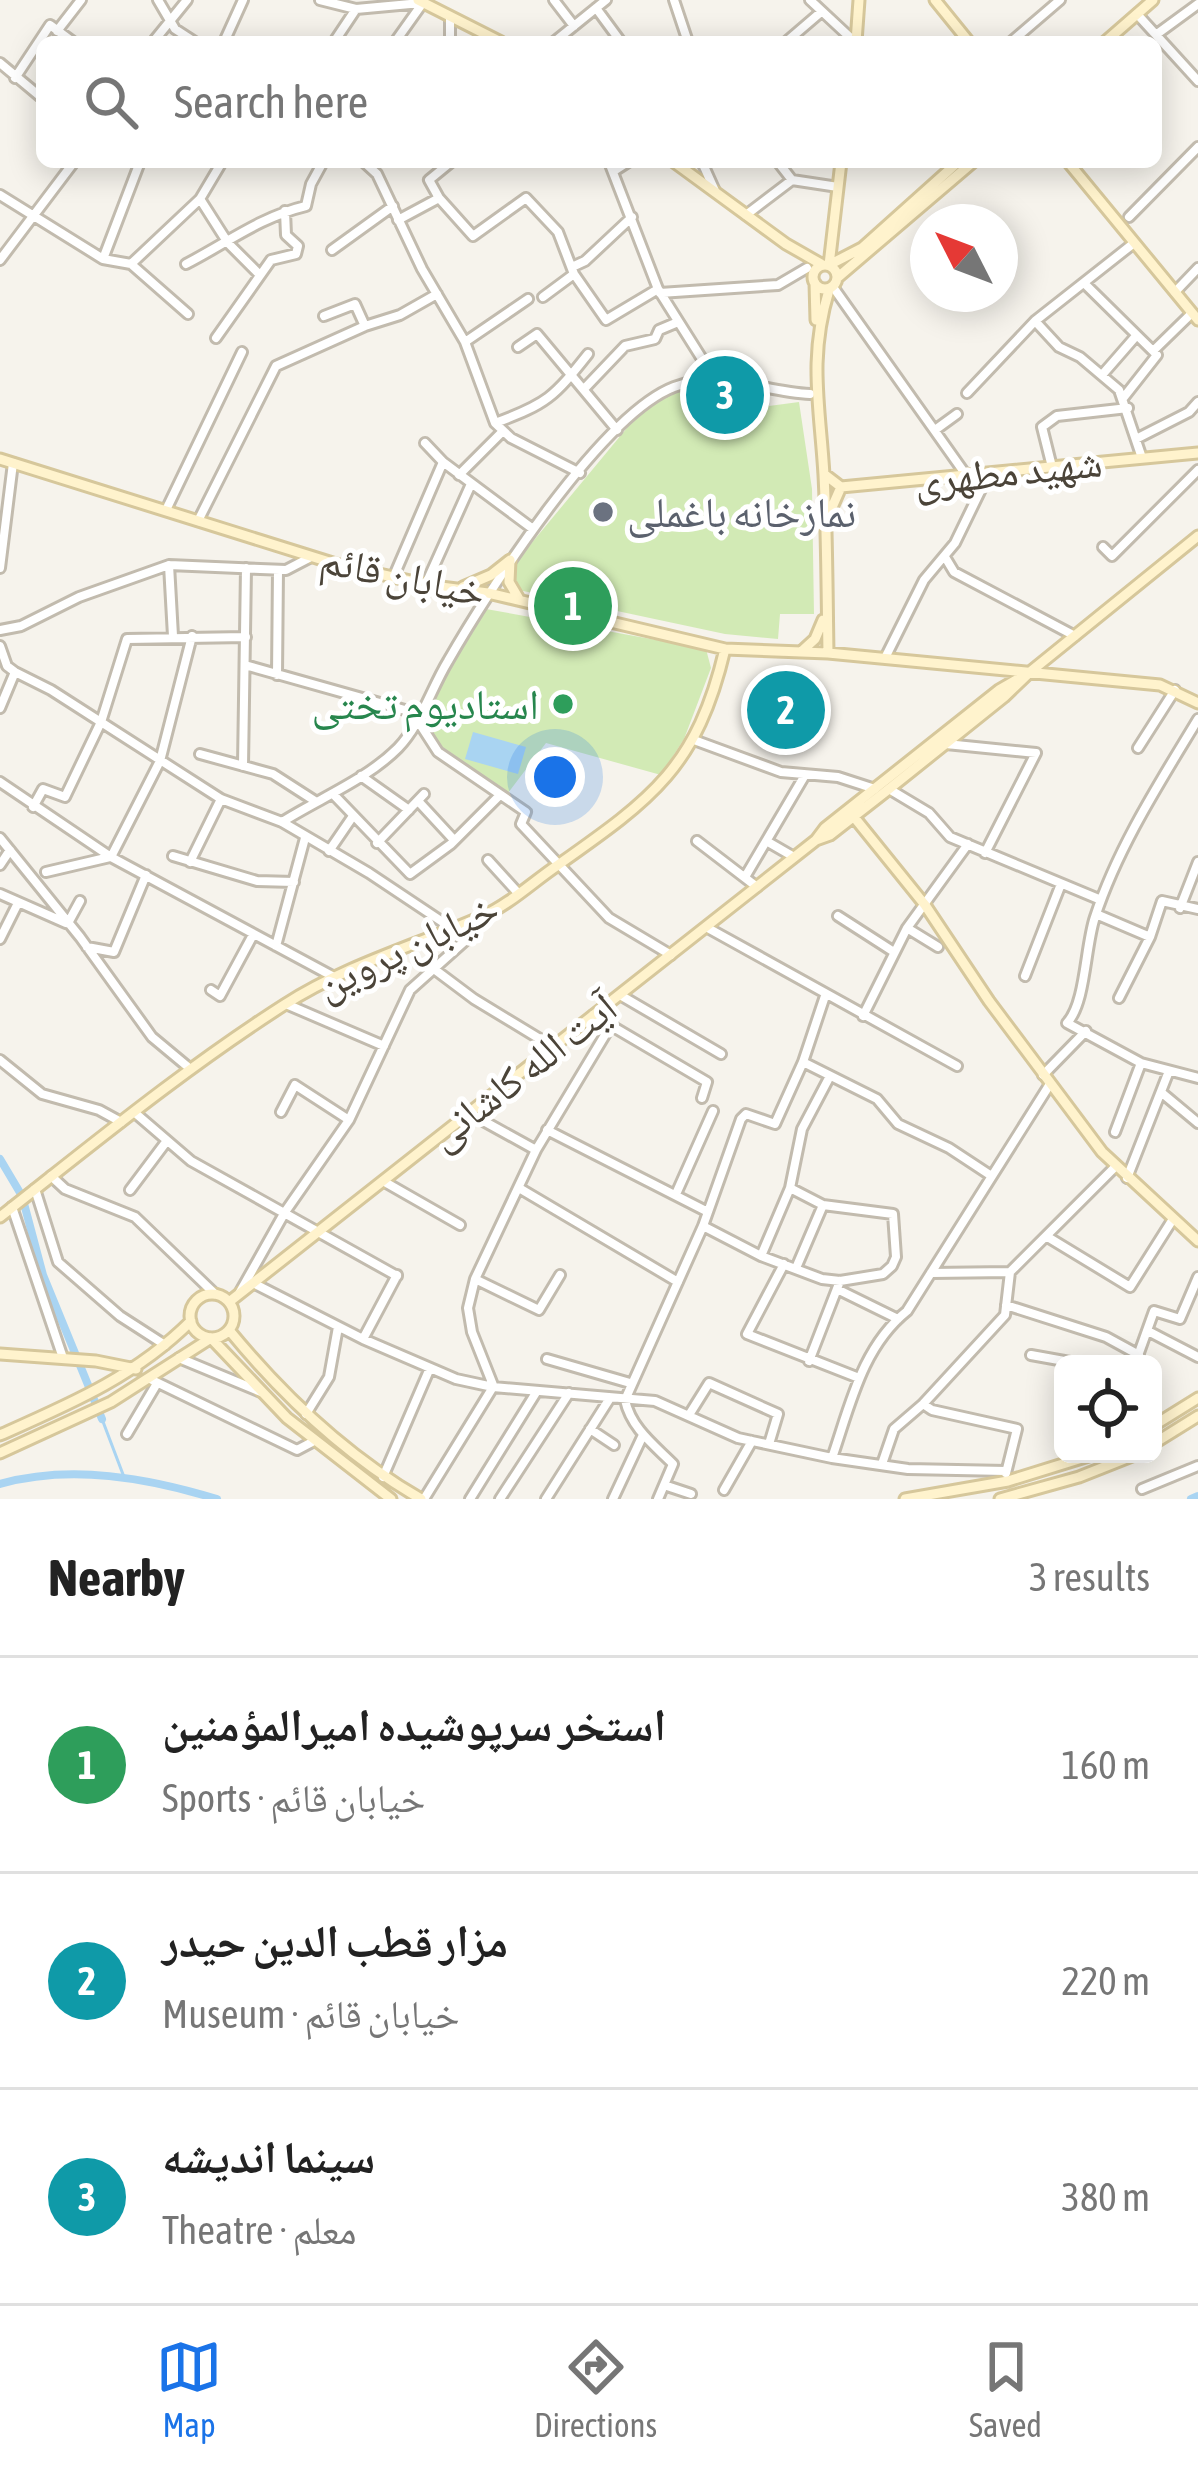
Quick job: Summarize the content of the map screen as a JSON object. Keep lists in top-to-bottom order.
{
  "streets": {
    "street": [
      "شهید مطهری",
      "خیابان قائم",
      "خیابان پروین",
      "آیت الله کاشانی"
    ]
  },
  "crossings": [
    ["خیابان قائم", "خیابان پروین"],
    ["خیابان قائم", "آیت الله کاشانی"]
  ],
  "places": ["نمازخانه باغملی", "استادیوم تختی"],
  "north": "top left",
  "page": {
    "search": "Search here",
    "pins": ["3", "1", "2"],
    "heading": ["Nearby", "3 results"],
    "list": [
      {
        "mark": "1",
        "name": "استخر سرپوشیده امیرالمؤمنین",
        "note": "Sports · خیابان قائم",
        "value": "160 m"
      },
      {
        "mark": "2",
        "name": "مزار قطب الدین حیدر",
        "note": "Museum · خیابان قائم",
        "value": "220 m"
      },
      {
        "mark": "3",
        "name": "سینما اندیشه",
        "note": "Theatre · معلم",
        "value": "380 m"
      }
    ],
    "nav": ["Map", "Directions", "Saved"]
  }
}
